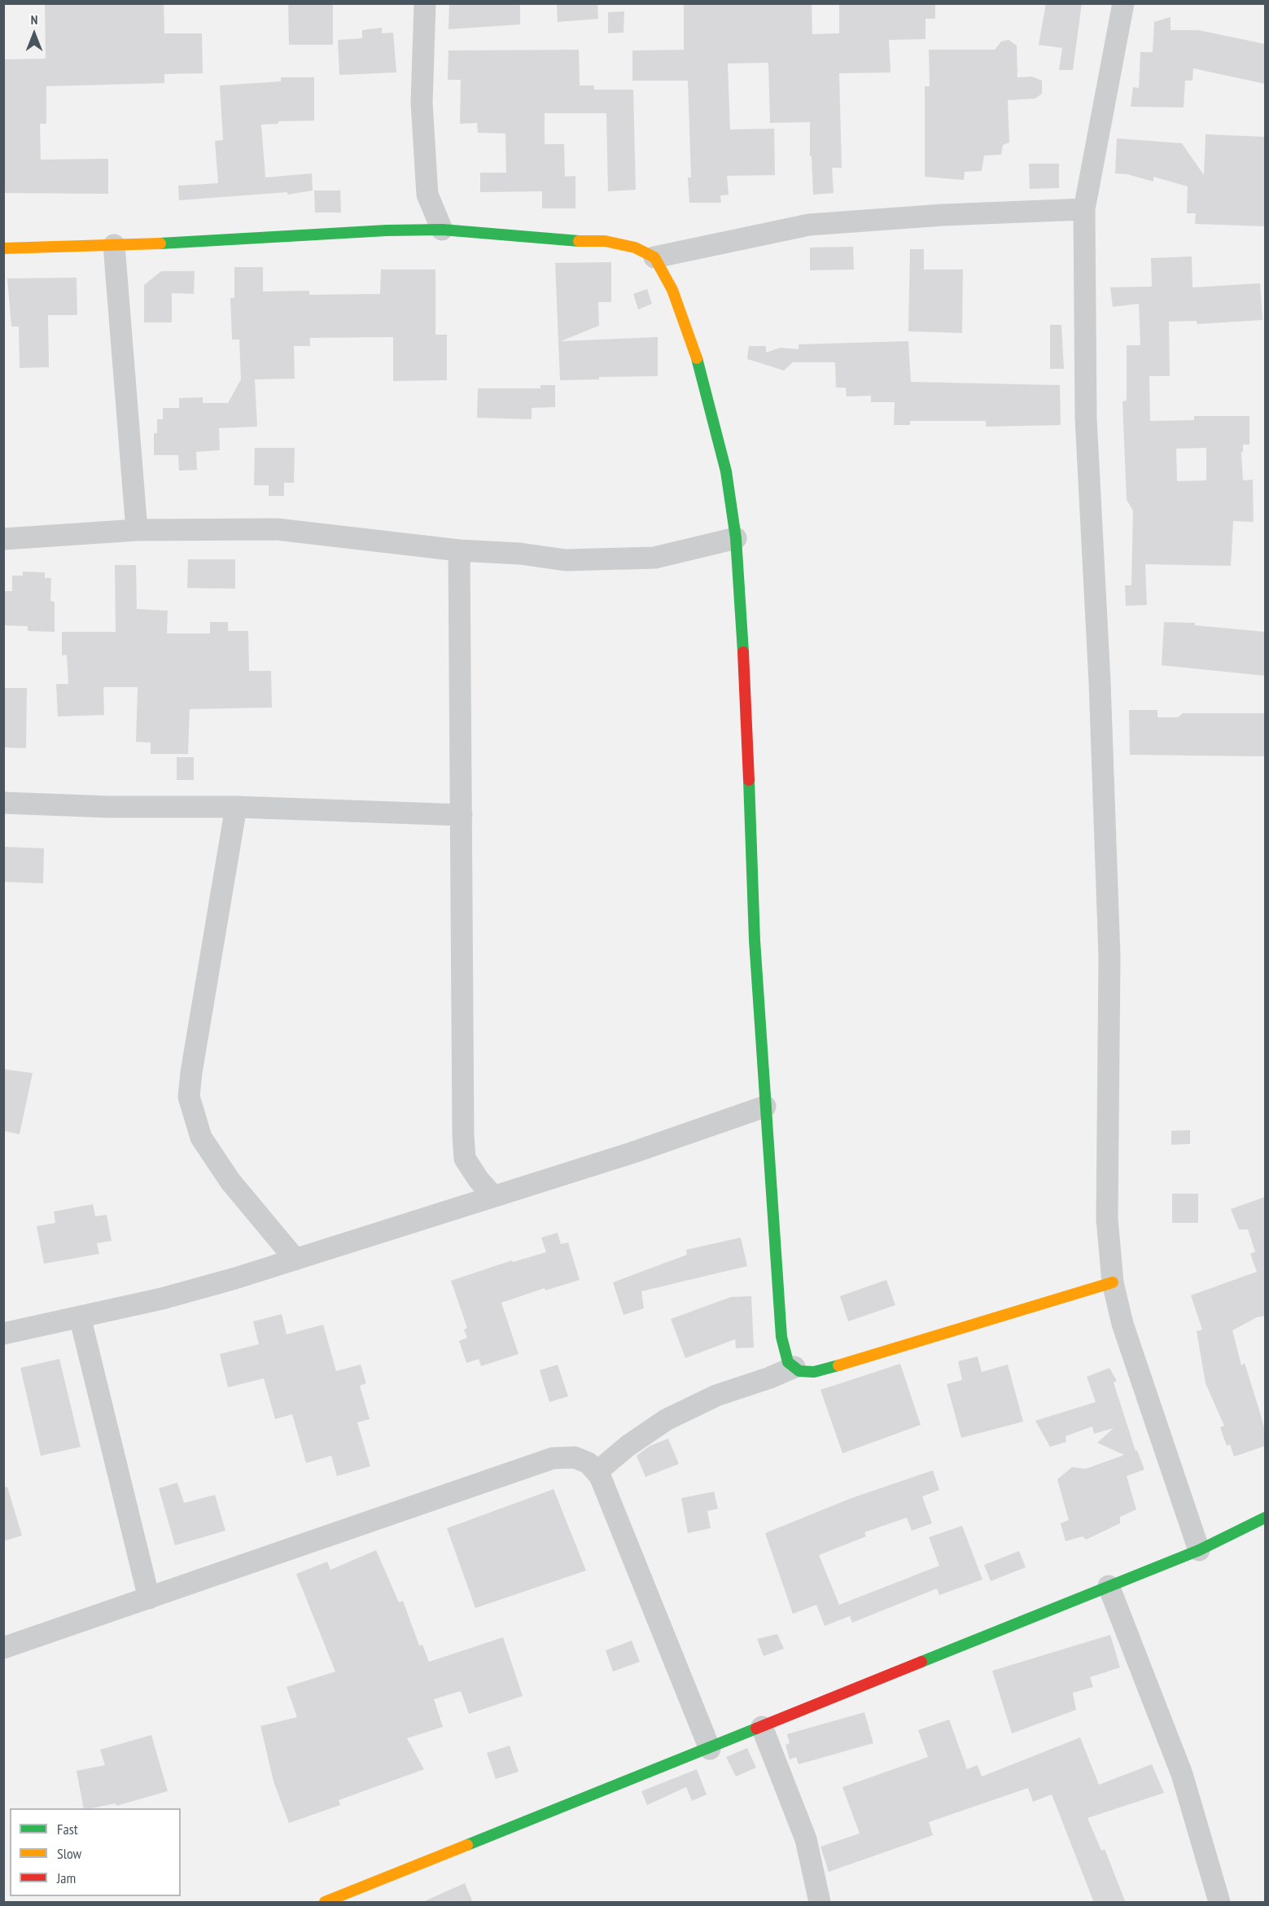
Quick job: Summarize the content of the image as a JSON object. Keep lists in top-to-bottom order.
{
  "legend": ["Fast", "Slow", "Jam"],
  "north": "top"
}
